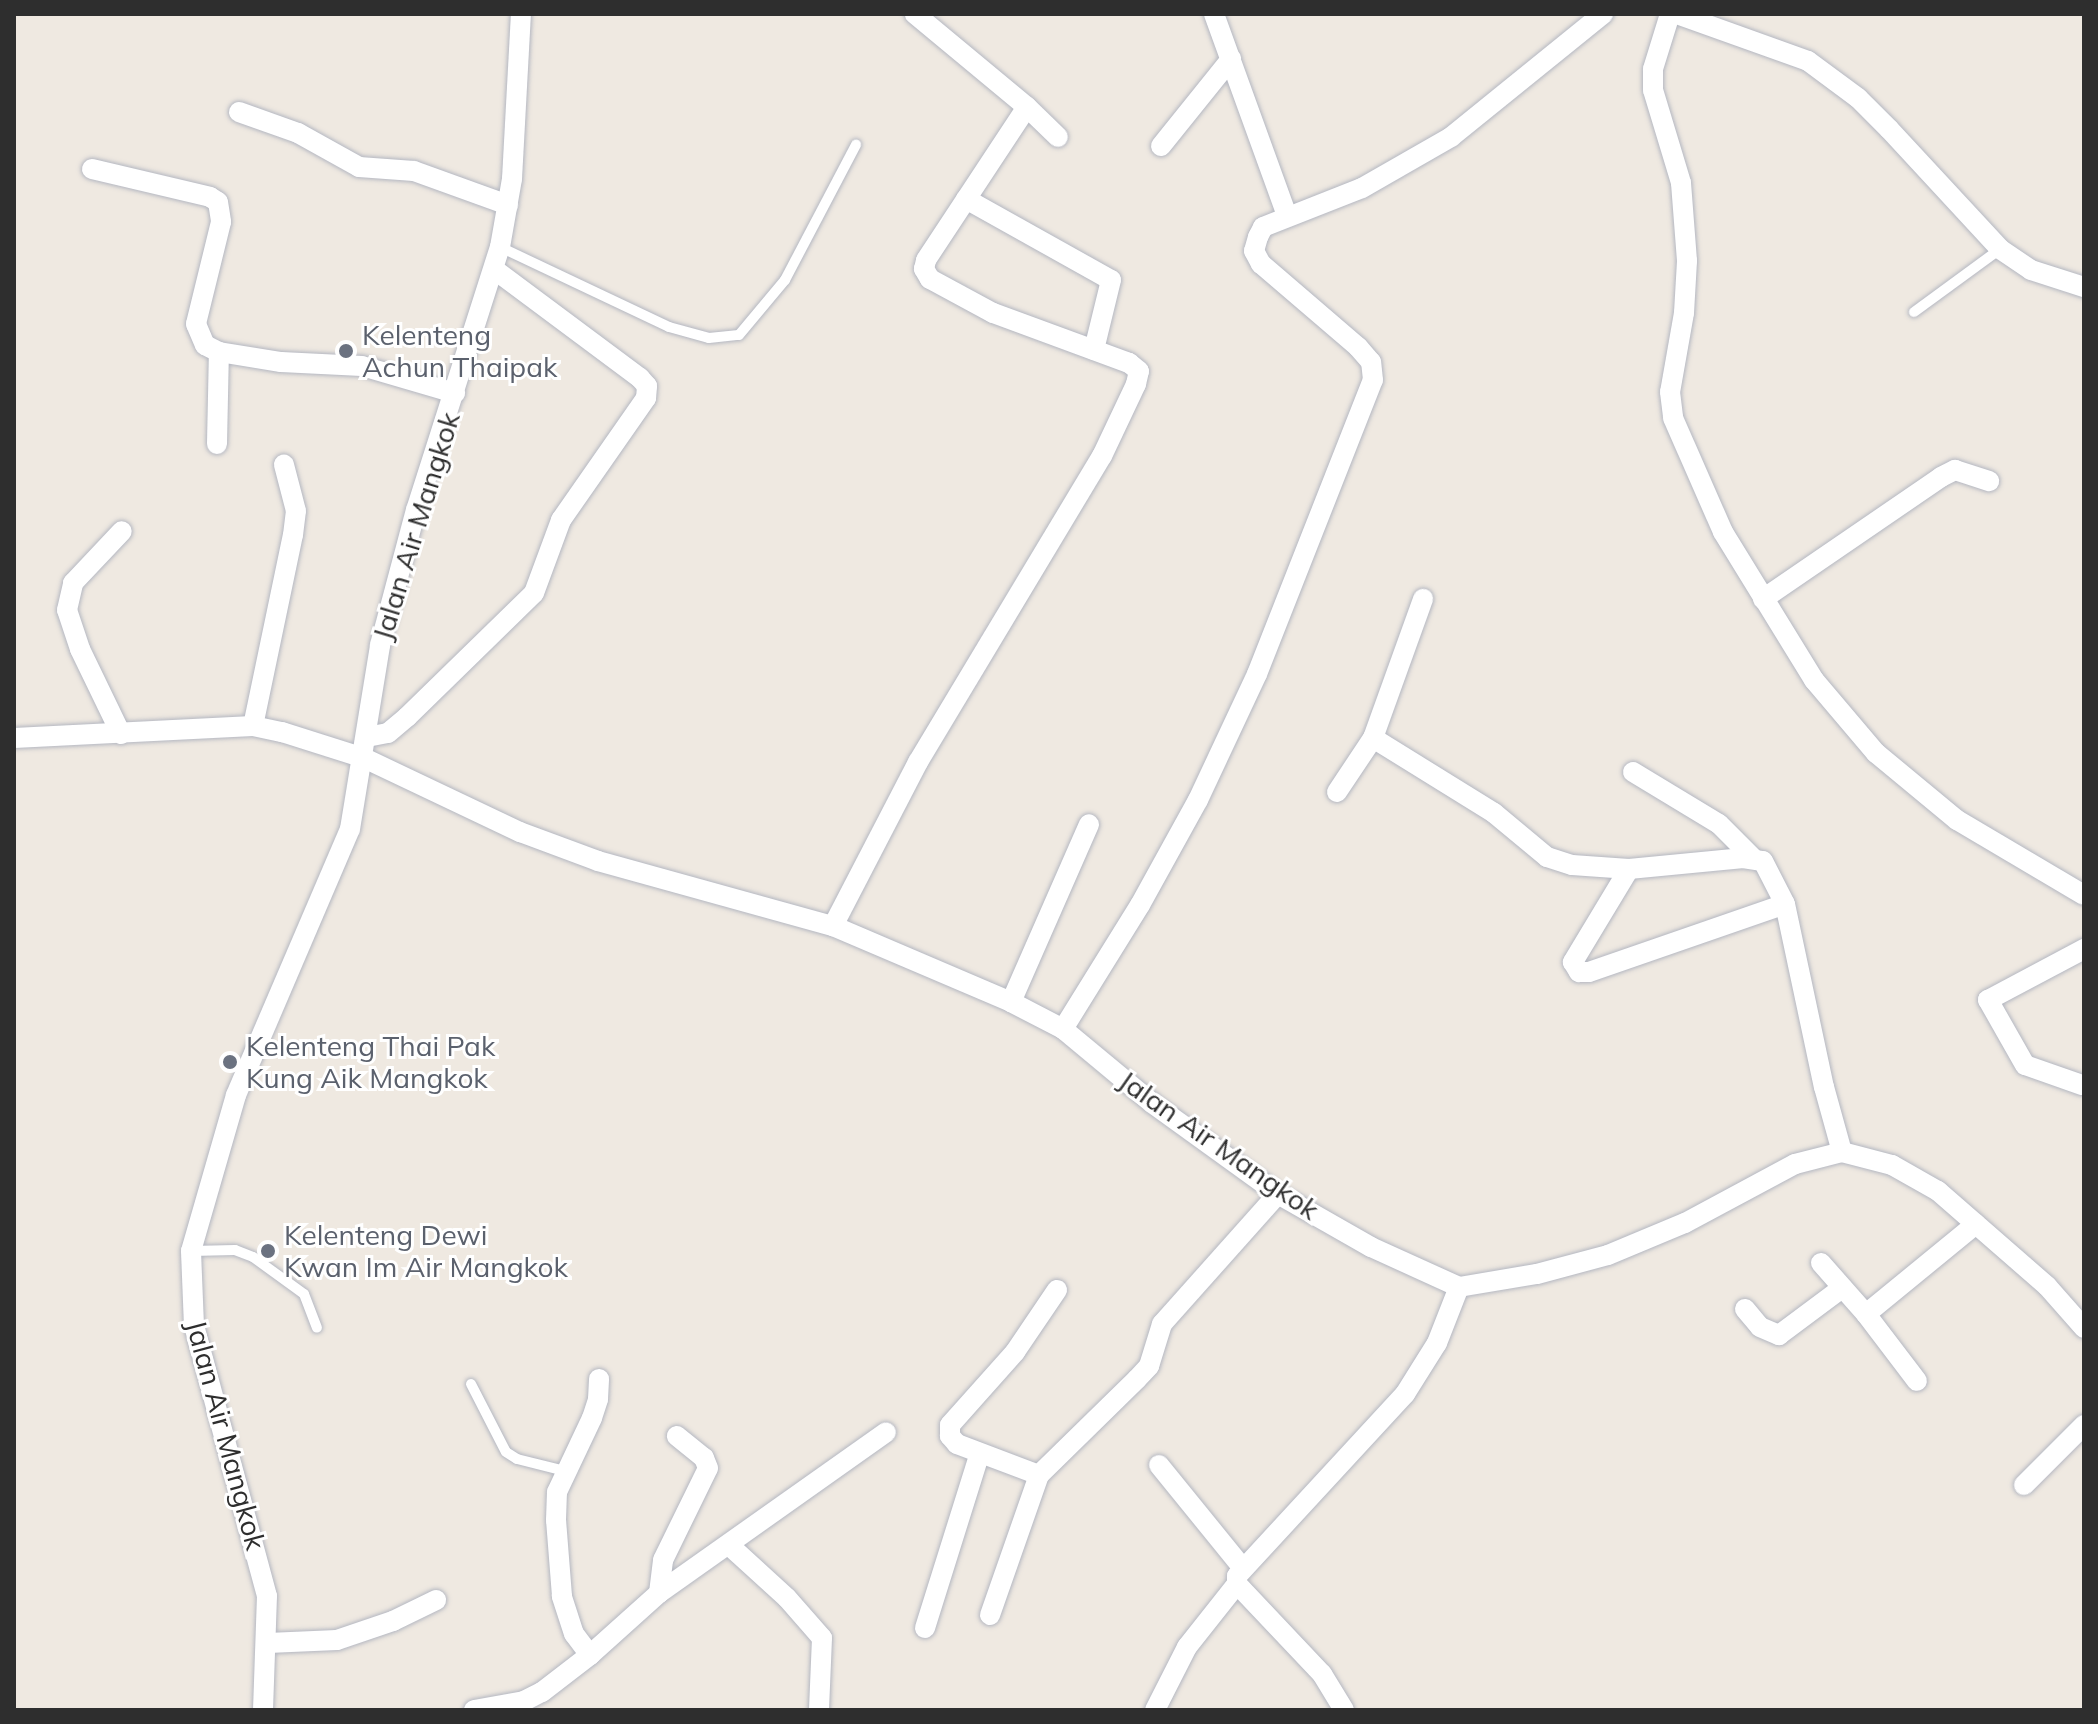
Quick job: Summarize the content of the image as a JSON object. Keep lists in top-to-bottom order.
{
  "streets": {
    "street": ["Jalan Air Mangkok"]
  },
  "places": ["Kelenteng Achun Thaipak", "Kelenteng Thai Pak Kung Aik Mangkok", "Kelenteng Dewi Kwan Im Air Mangkok"]
}
